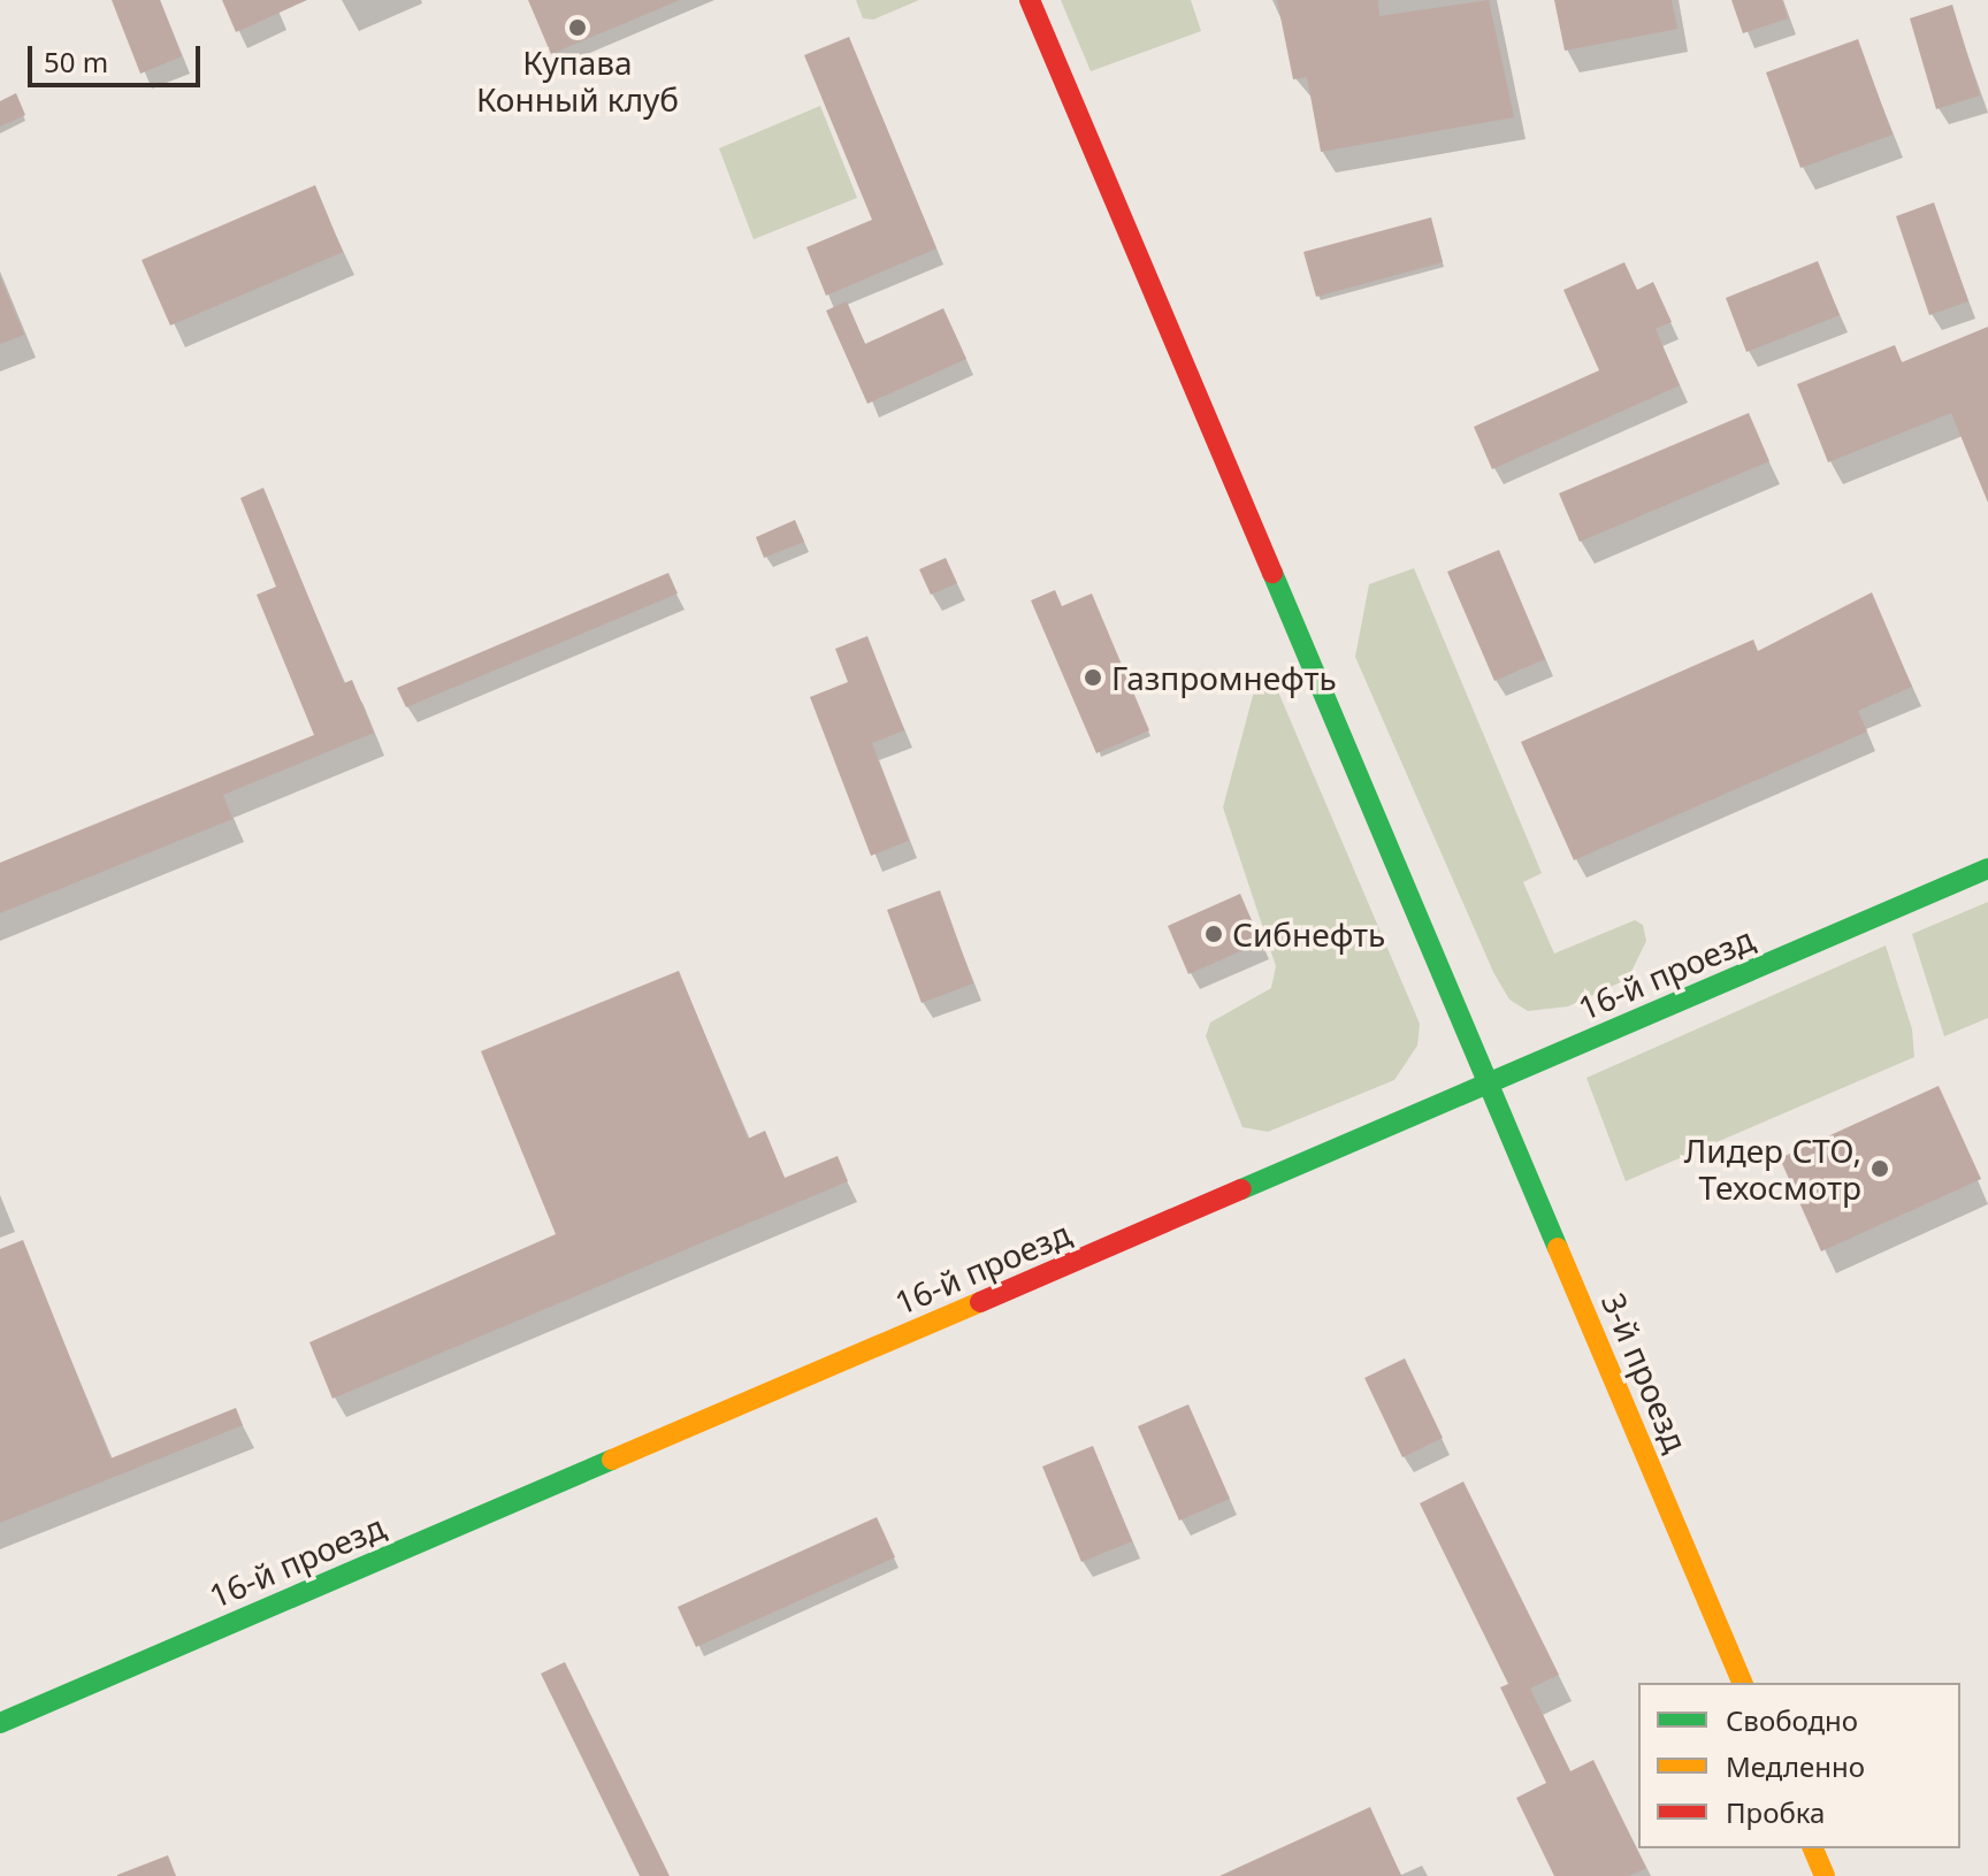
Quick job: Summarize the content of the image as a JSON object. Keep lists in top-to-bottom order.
{
  "streets": {
    "street": ["16-й проезд", "3-й проезд"]
  },
  "crossings": [
    ["16-й проезд", "3-й проезд"]
  ],
  "places": [
    "Купава Конный клуб",
    "Газпромнефть",
    "Сибнефть",
    "Лидер СТО, Техосмотр"
  ],
  "legend": ["Свободно", "Медленно", "Пробка"],
  "scale_bar": "50 m"
}
